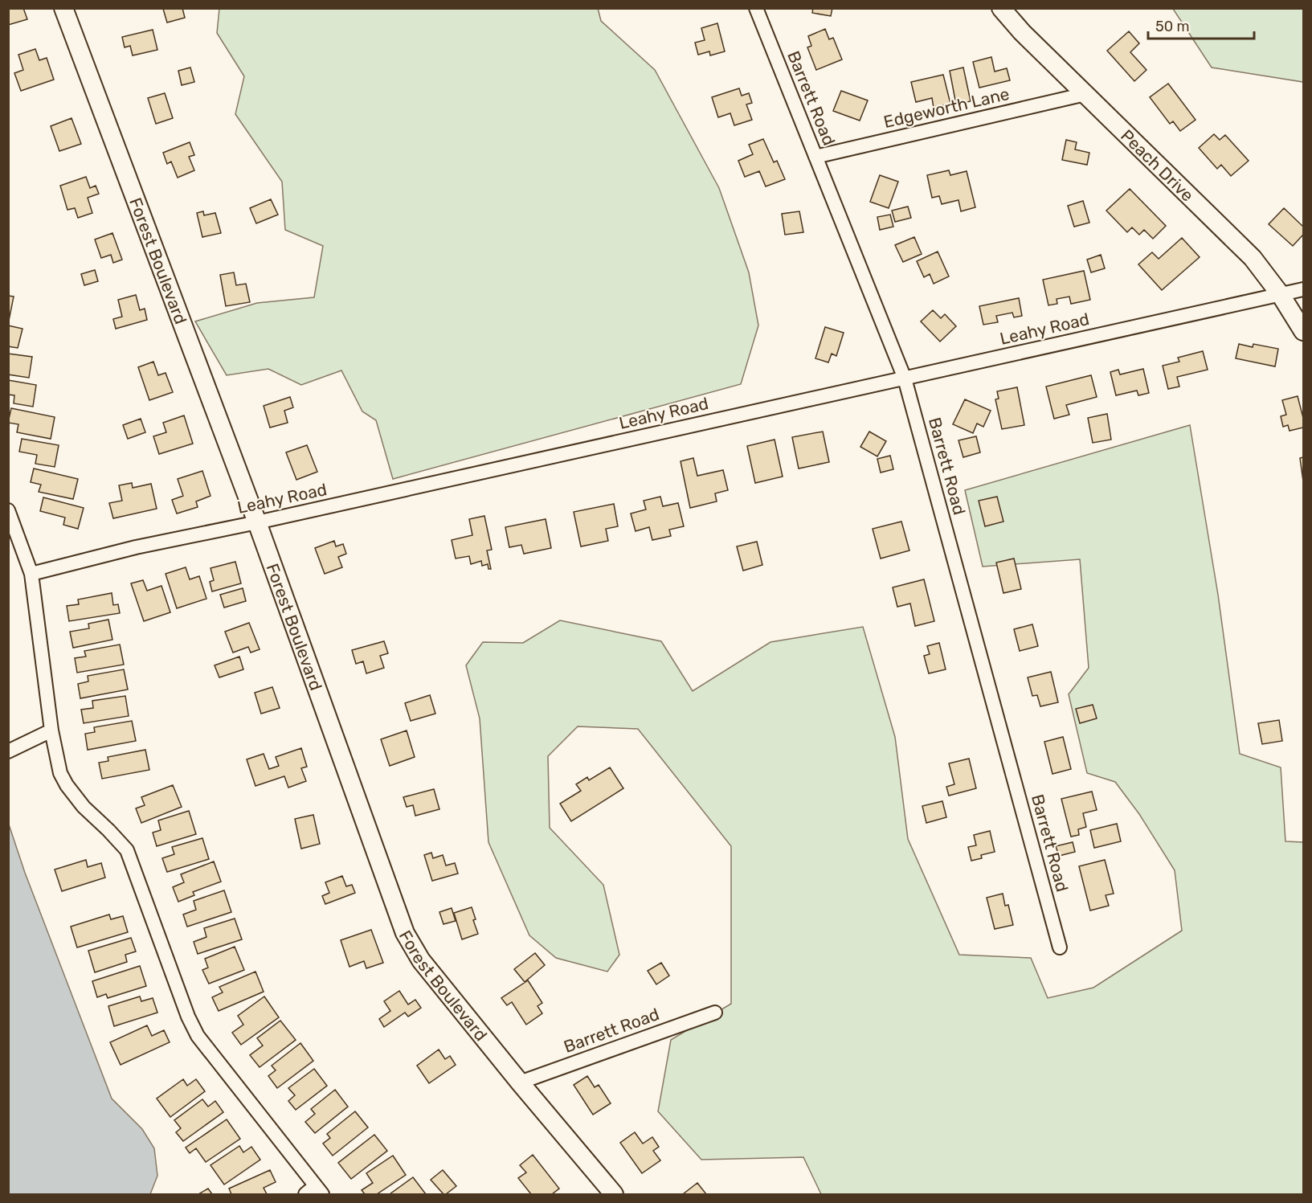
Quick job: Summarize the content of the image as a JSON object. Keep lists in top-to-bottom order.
{
  "streets": {
    "street": [
      "Barrett Road",
      "Edgeworth Lane",
      "Peach Drive",
      "Forest Boulevard",
      "Leahy Road"
    ]
  },
  "crossings": [
    ["Barrett Road", "Edgeworth Lane"],
    ["Barrett Road", "Forest Boulevard"],
    ["Barrett Road", "Leahy Road"],
    ["Edgeworth Lane", "Peach Drive"],
    ["Peach Drive", "Leahy Road"],
    ["Forest Boulevard", "Leahy Road"]
  ],
  "scale_bar": "50 m"
}
